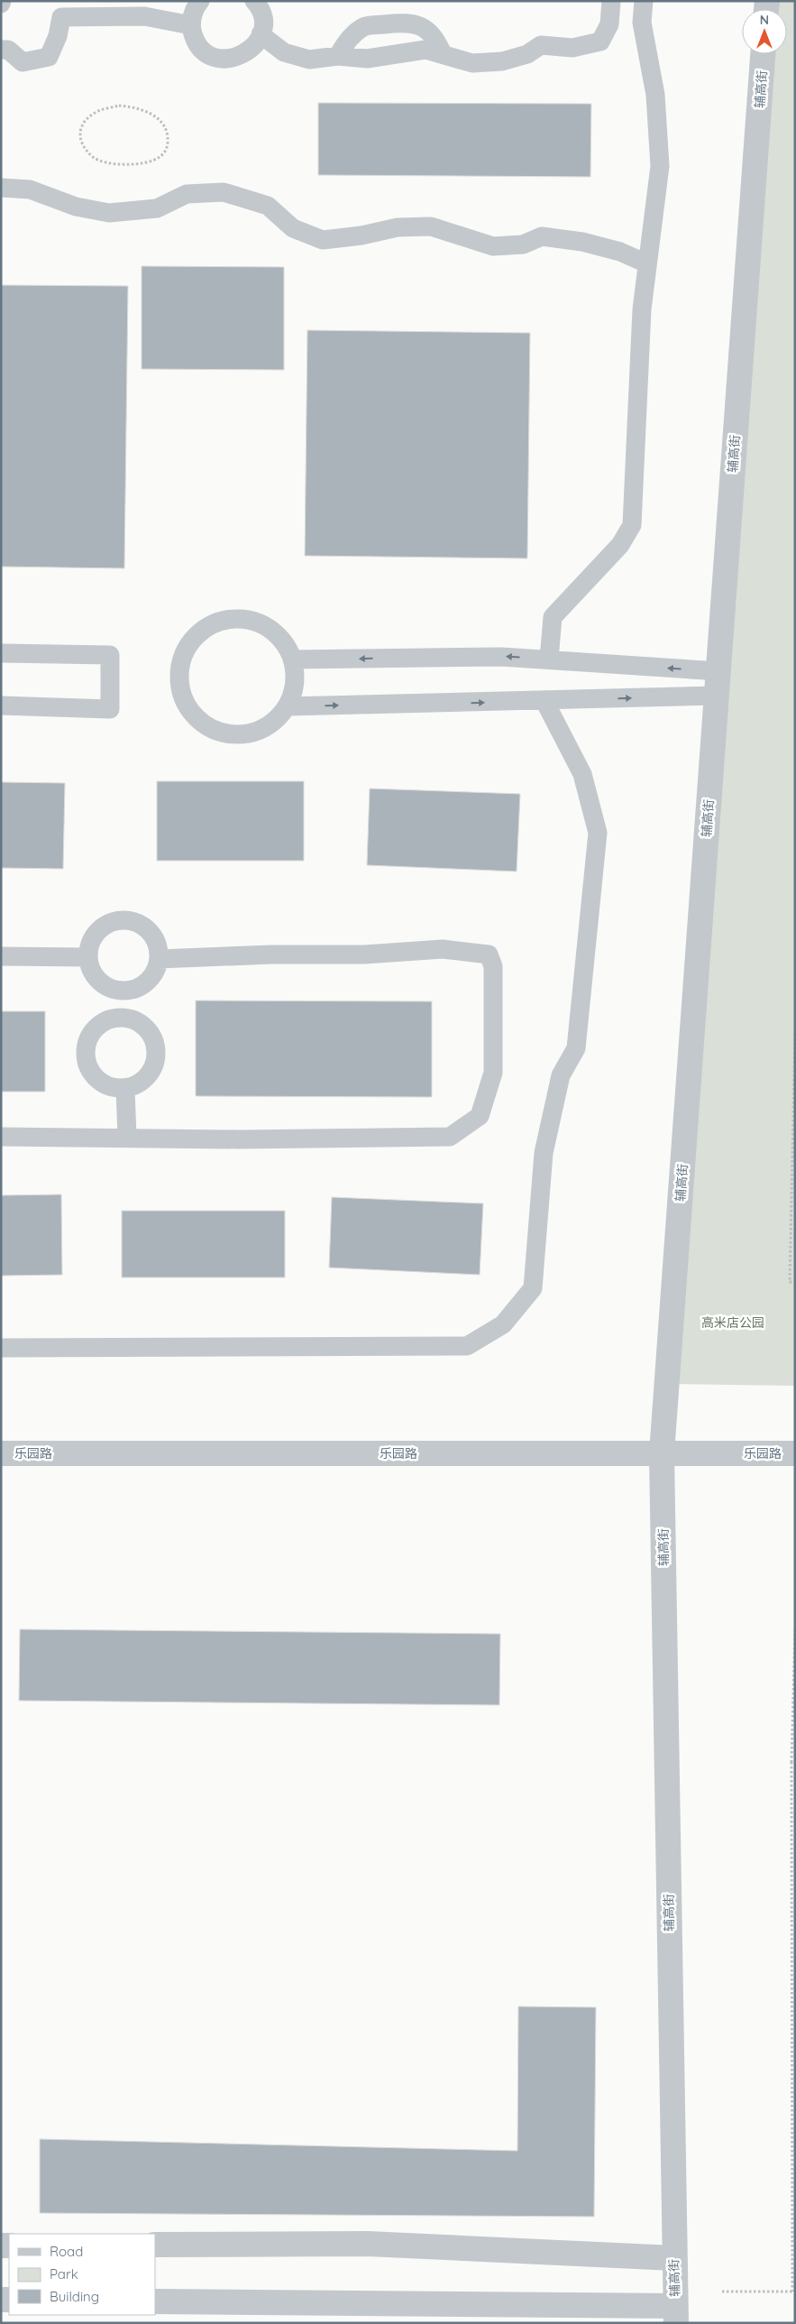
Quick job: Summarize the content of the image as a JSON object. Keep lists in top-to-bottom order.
{
  "streets": {
    "street": ["辅高街", "乐园路"]
  },
  "crossings": [
    ["辅高街", "乐园路"]
  ],
  "parks": ["高米店公园"],
  "legend": ["Road", "Park", "Building"],
  "north": "top"
}
